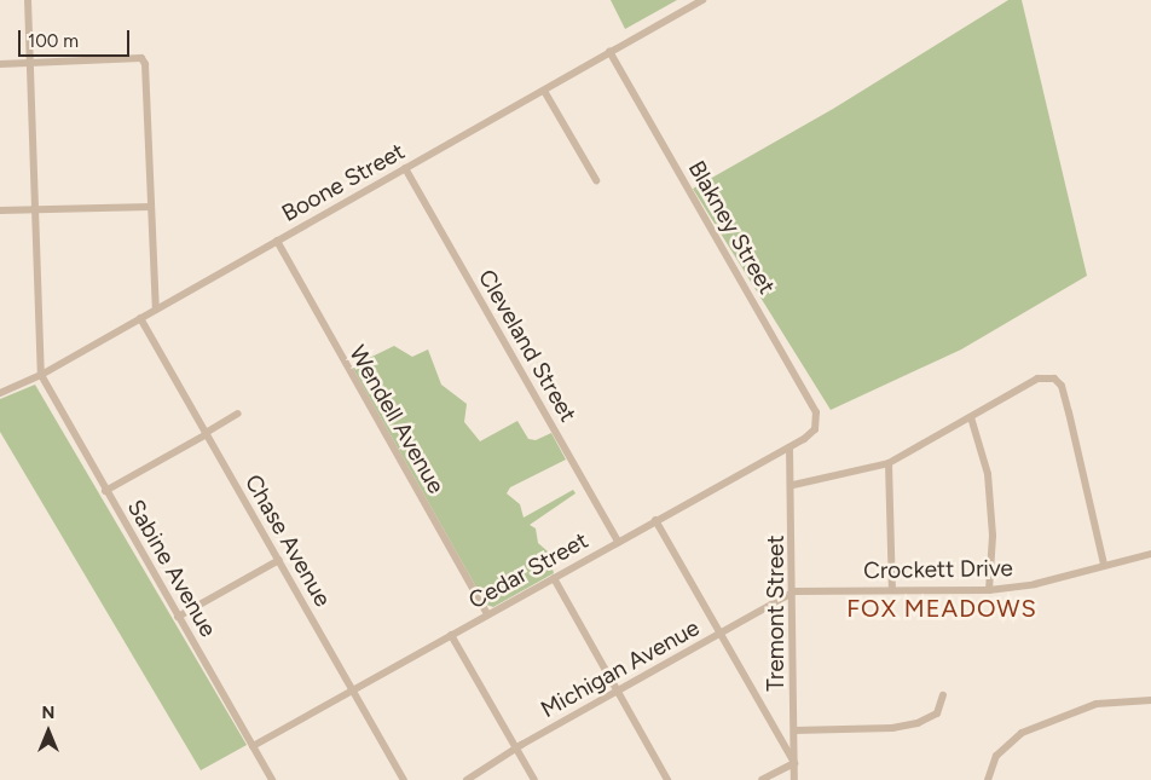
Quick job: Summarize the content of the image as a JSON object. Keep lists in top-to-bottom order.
{
  "streets": {
    "street": [
      "Boone Street",
      "Blakney Street",
      "Cleveland Street",
      "Wendell Avenue",
      "Chase Avenue",
      "Sabine Avenue",
      "Crockett Drive",
      "Cedar Street",
      "Tremont Street",
      "Michigan Avenue"
    ]
  },
  "crossings": [
    ["Boone Street", "Blakney Street"],
    ["Boone Street", "Cleveland Street"],
    ["Boone Street", "Wendell Avenue"],
    ["Boone Street", "Chase Avenue"],
    ["Boone Street", "Sabine Avenue"],
    ["Blakney Street", "Cedar Street"],
    ["Cleveland Street", "Cedar Street"],
    ["Wendell Avenue", "Cedar Street"],
    ["Chase Avenue", "Cedar Street"],
    ["Sabine Avenue", "Cedar Street"],
    ["Crockett Drive", "Tremont Street"],
    ["Crockett Drive", "Michigan Avenue"],
    ["Cedar Street", "Tremont Street"],
    ["Tremont Street", "Michigan Avenue"]
  ],
  "districts": ["FOX MEADOWS"],
  "scale_bar": "100 m",
  "north": "top"
}
